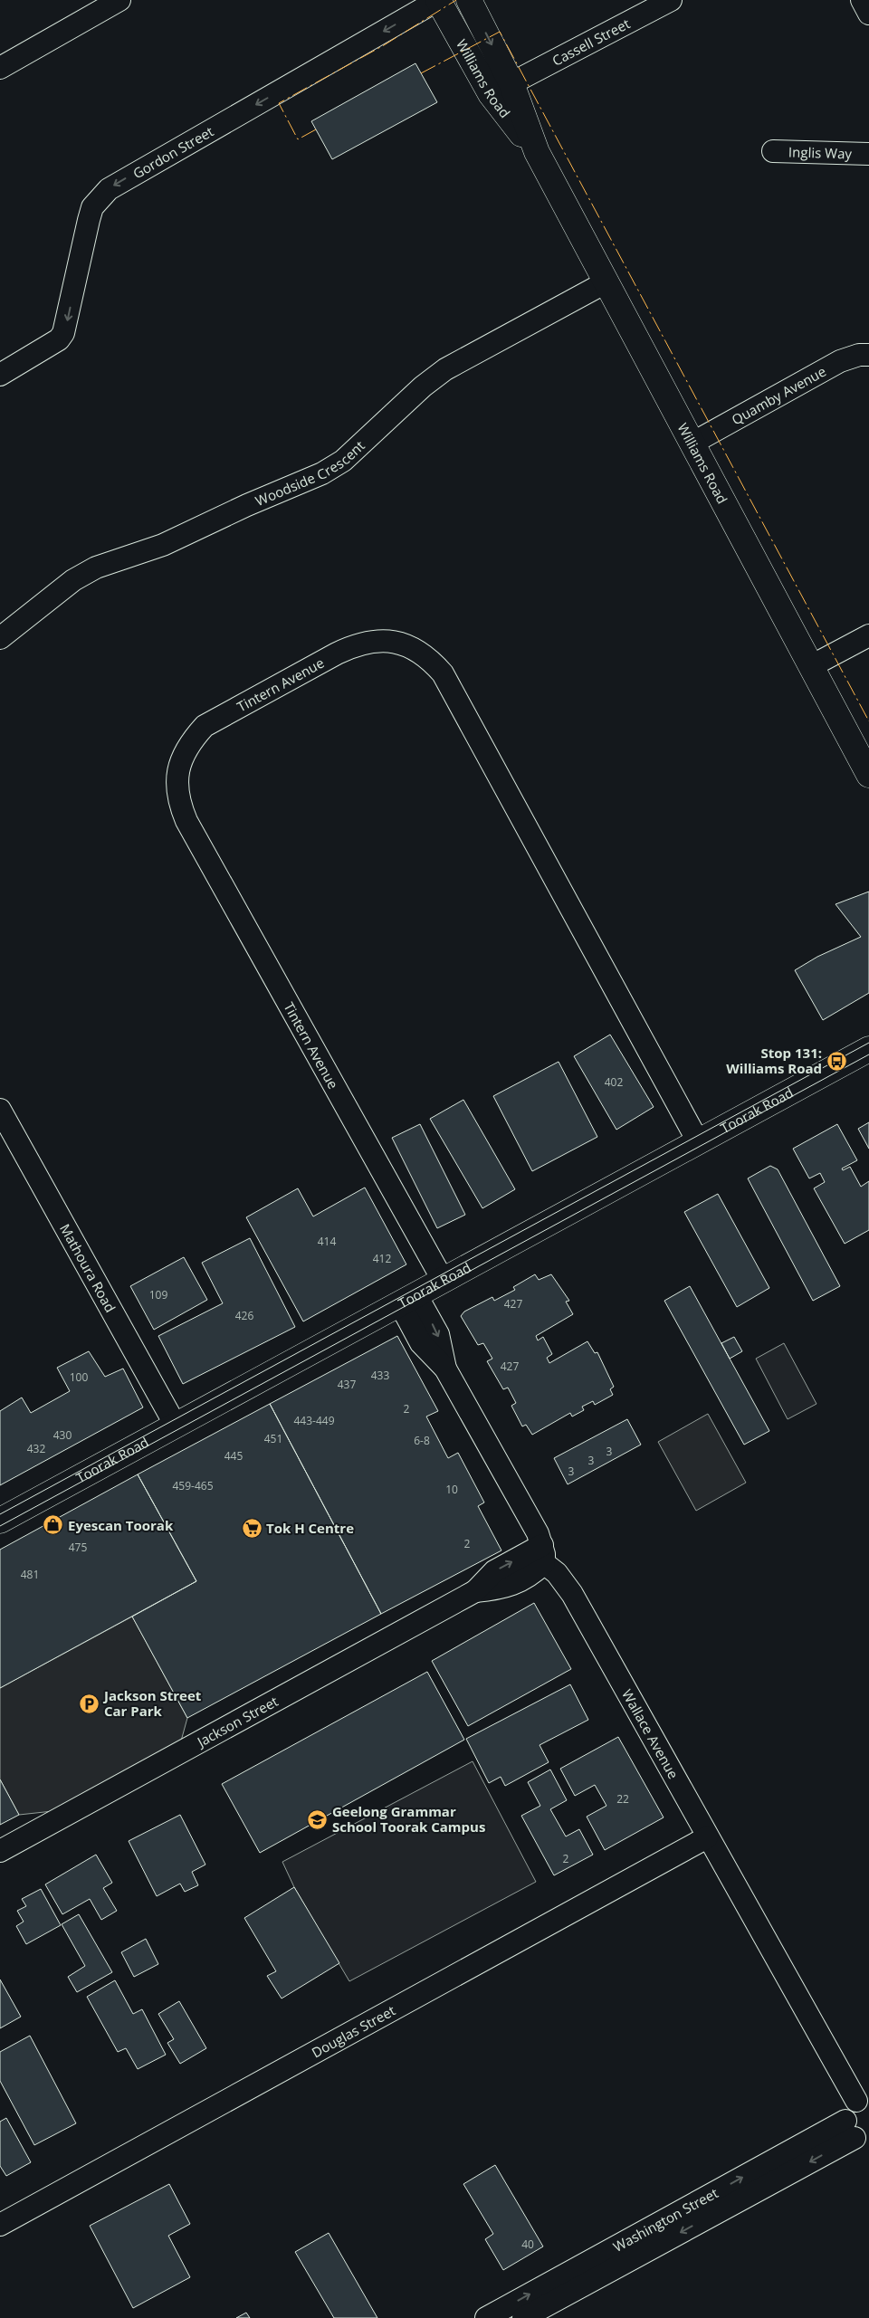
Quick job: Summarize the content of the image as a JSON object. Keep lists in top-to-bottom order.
{
  "streets": {
    "main road": ["Williams Road", "Toorak Road"],
    "street": [
      "Cassell Street",
      "Gordon Street",
      "Inglis Way",
      "Quamby Avenue",
      "Woodside Crescent",
      "Tintern Avenue",
      "Mathoura Road",
      "Jackson Street",
      "Wallace Avenue",
      "Douglas Street",
      "Washington Street"
    ]
  },
  "crossings": [
    ["Cassell Street", "Williams Road"],
    ["Williams Road", "Gordon Street"],
    ["Williams Road", "Quamby Avenue"],
    ["Williams Road", "Woodside Crescent"],
    ["Tintern Avenue", "Toorak Road"],
    ["Toorak Road", "Mathoura Road"],
    ["Toorak Road", "Wallace Avenue"],
    ["Jackson Street", "Wallace Avenue"],
    ["Wallace Avenue", "Douglas Street"]
  ],
  "one_way": ["Gordon Street"],
  "places": {
    "bus stop": ["Stop 131: Williams Road"],
    "shop": ["Eyescan Toorak"],
    "supermarket": ["Tok H Centre"],
    "parking": ["Jackson Street Car Park"],
    "school or university": ["Geelong Grammar School Toorak Campus"]
  },
  "house_numbers": [
    "402",
    "414",
    "412",
    "109",
    "427",
    "426",
    "427",
    "433",
    "100",
    "437",
    "2",
    "443-449",
    "430",
    "451",
    "6-8",
    "432",
    "3",
    "445",
    "3",
    "3",
    "459-465",
    "10",
    "2",
    "475",
    "481",
    "22",
    "2",
    "40"
  ]
}
